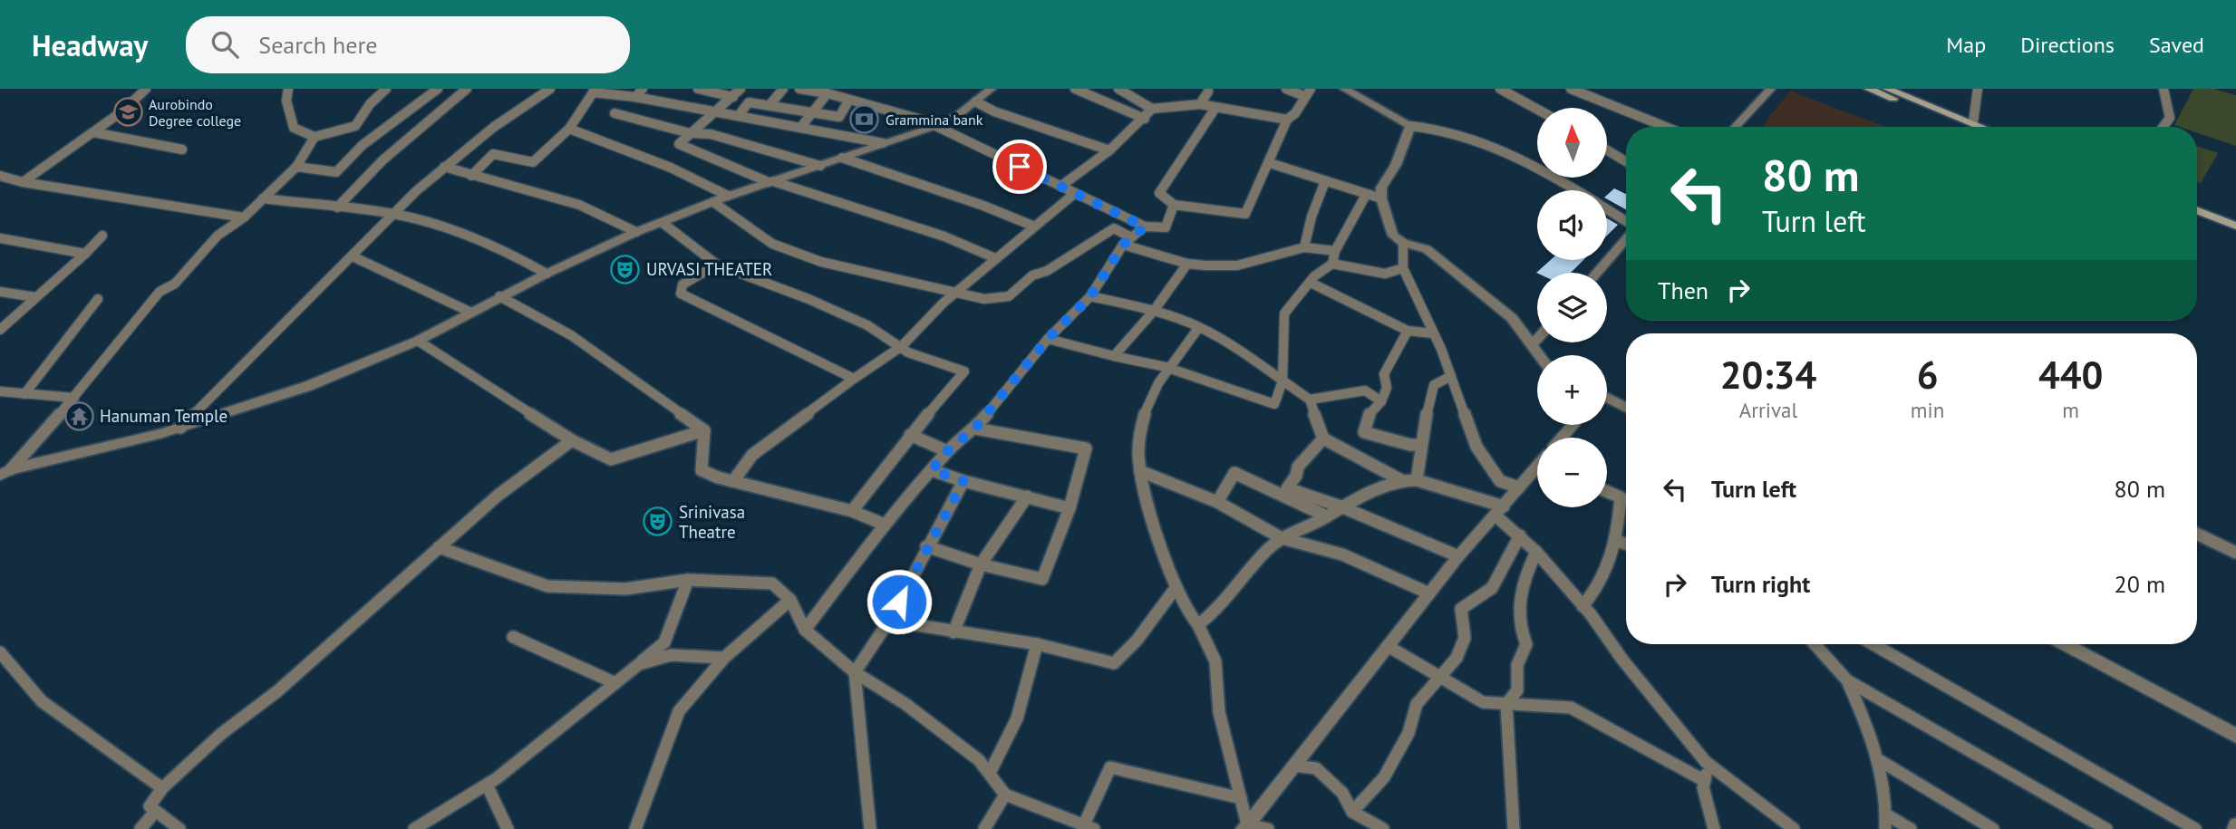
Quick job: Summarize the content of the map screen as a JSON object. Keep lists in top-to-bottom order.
{
  "places": {
    "school or university": ["Aurobindo Degree college"],
    "bank": ["Grammina bank"],
    "theatre": ["URVASI THEATER", "Srinivasa Theatre"],
    "temple": ["Hanuman Temple"]
  },
  "north": "top",
  "page": {
    "header": "Headway",
    "search": "Search here",
    "nav": ["Map", "Directions", "Saved"],
    "map_buttons": ["+", "−"],
    "turn": ["80 m", "Turn left"],
    "then": "Then",
    "eta": [
      "20:34",
      "Arrival",
      "6",
      "min",
      "440",
      "m"
    ],
    "list": [
      {
        "name": "Turn left",
        "value": "80 m"
      },
      {
        "name": "Turn right",
        "value": "20 m"
      }
    ]
  }
}
